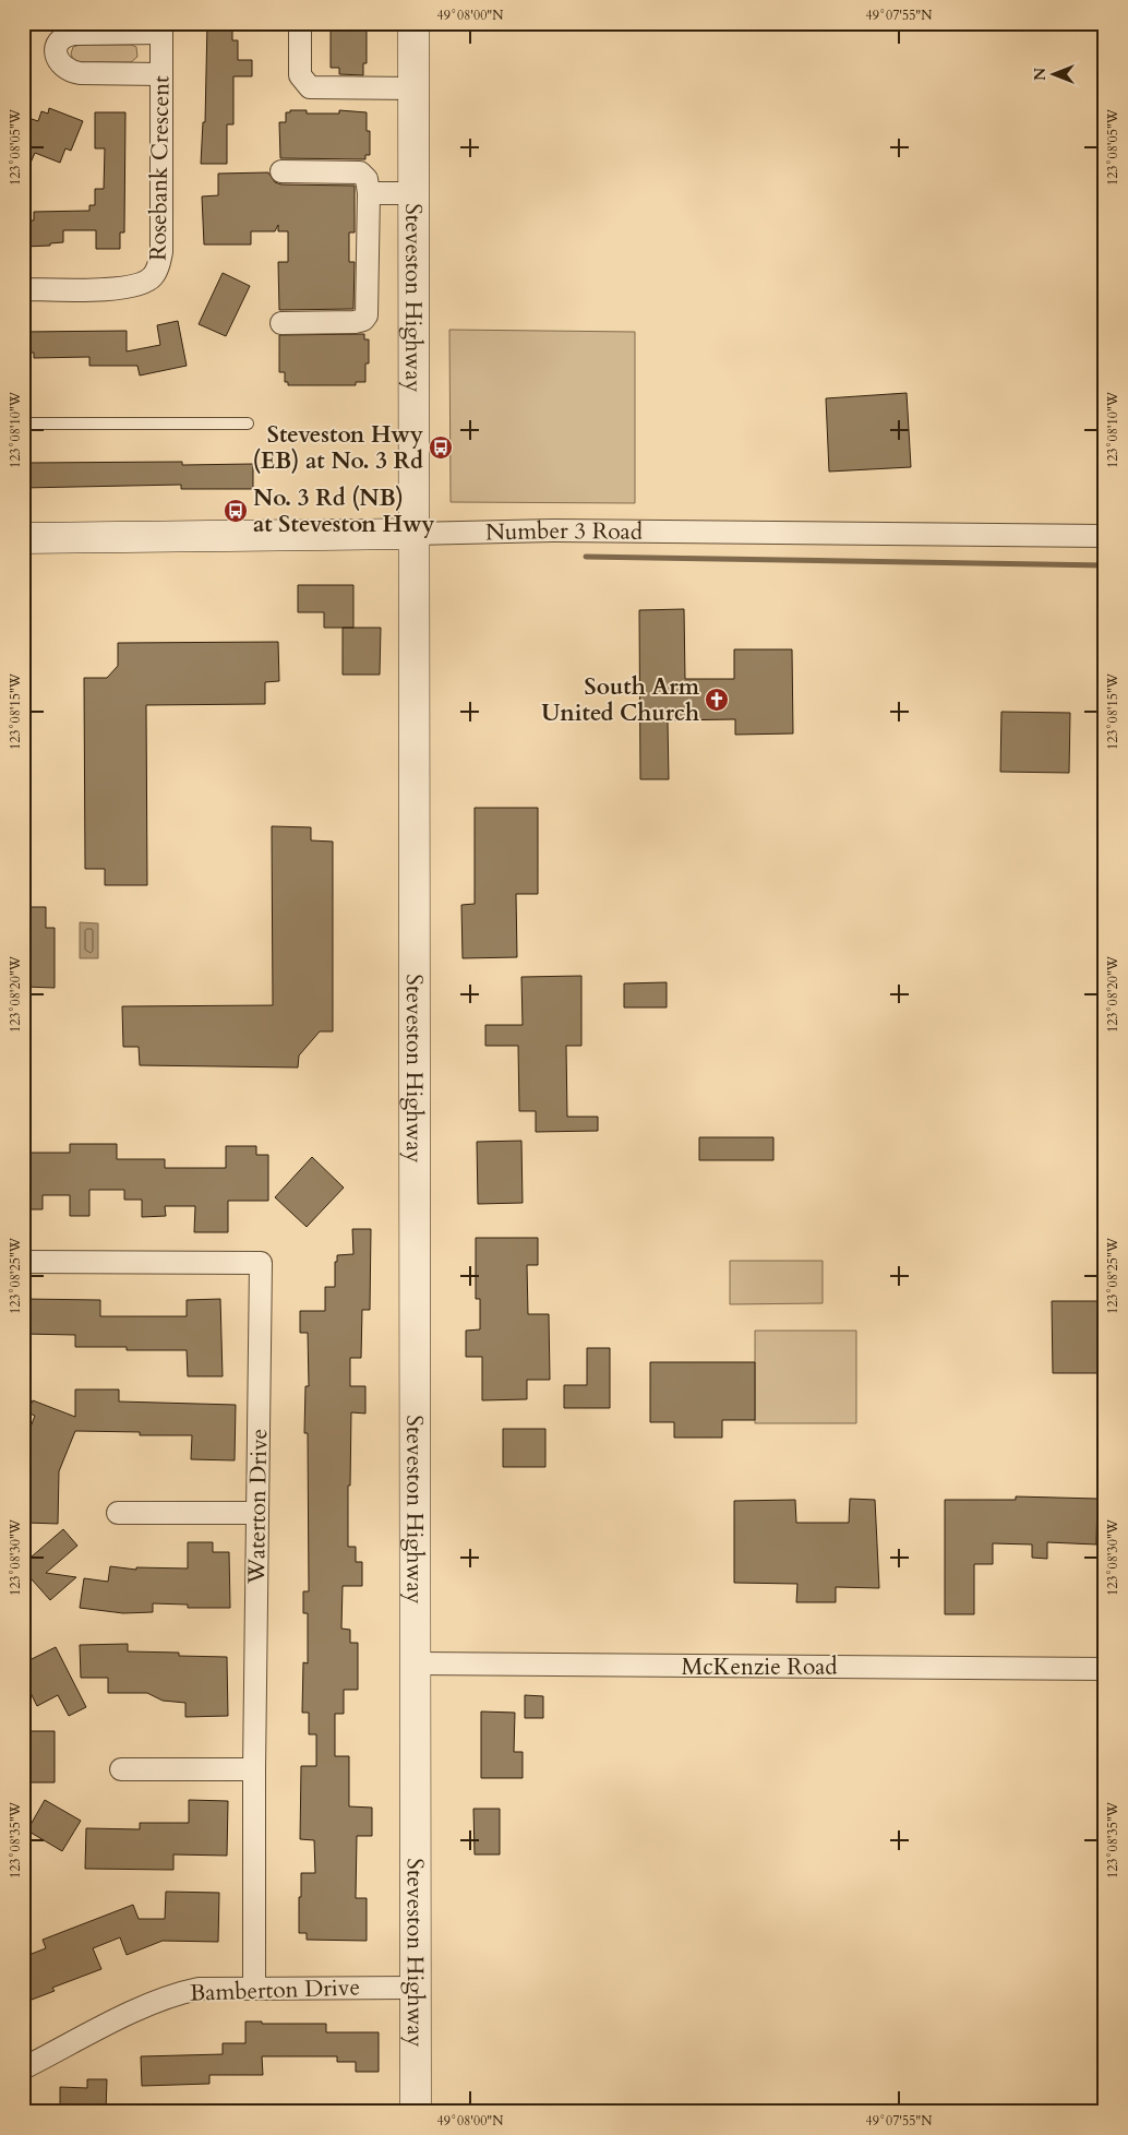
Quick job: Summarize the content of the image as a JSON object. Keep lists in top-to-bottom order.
{
  "streets": {
    "main road": ["Steveston Highway", "Number 3 Road"],
    "street": [
      "Rosebank Crescent",
      "Waterton Drive",
      "McKenzie Road",
      "Bamberton Drive"
    ]
  },
  "crossings": [
    ["Steveston Highway", "Number 3 Road"],
    ["Steveston Highway", "McKenzie Road"],
    ["Steveston Highway", "Bamberton Drive"],
    ["Waterton Drive", "Bamberton Drive"]
  ],
  "places": {
    "bus stop": ["Steveston Hwy (EB) at No. 3 Rd", "No. 3 Rd (NB) at Steveston Hwy"],
    "church": ["South Arm United Church"]
  },
  "north": "left",
  "coordinates": [
    "49°08'00\"N",
    "49°07'55\"N",
    "123°08'05\"W",
    "123°08'10\"W",
    "123°08'15\"W",
    "123°08'20\"W",
    "123°08'25\"W",
    "123°08'30\"W",
    "123°08'35\"W"
  ]
}
